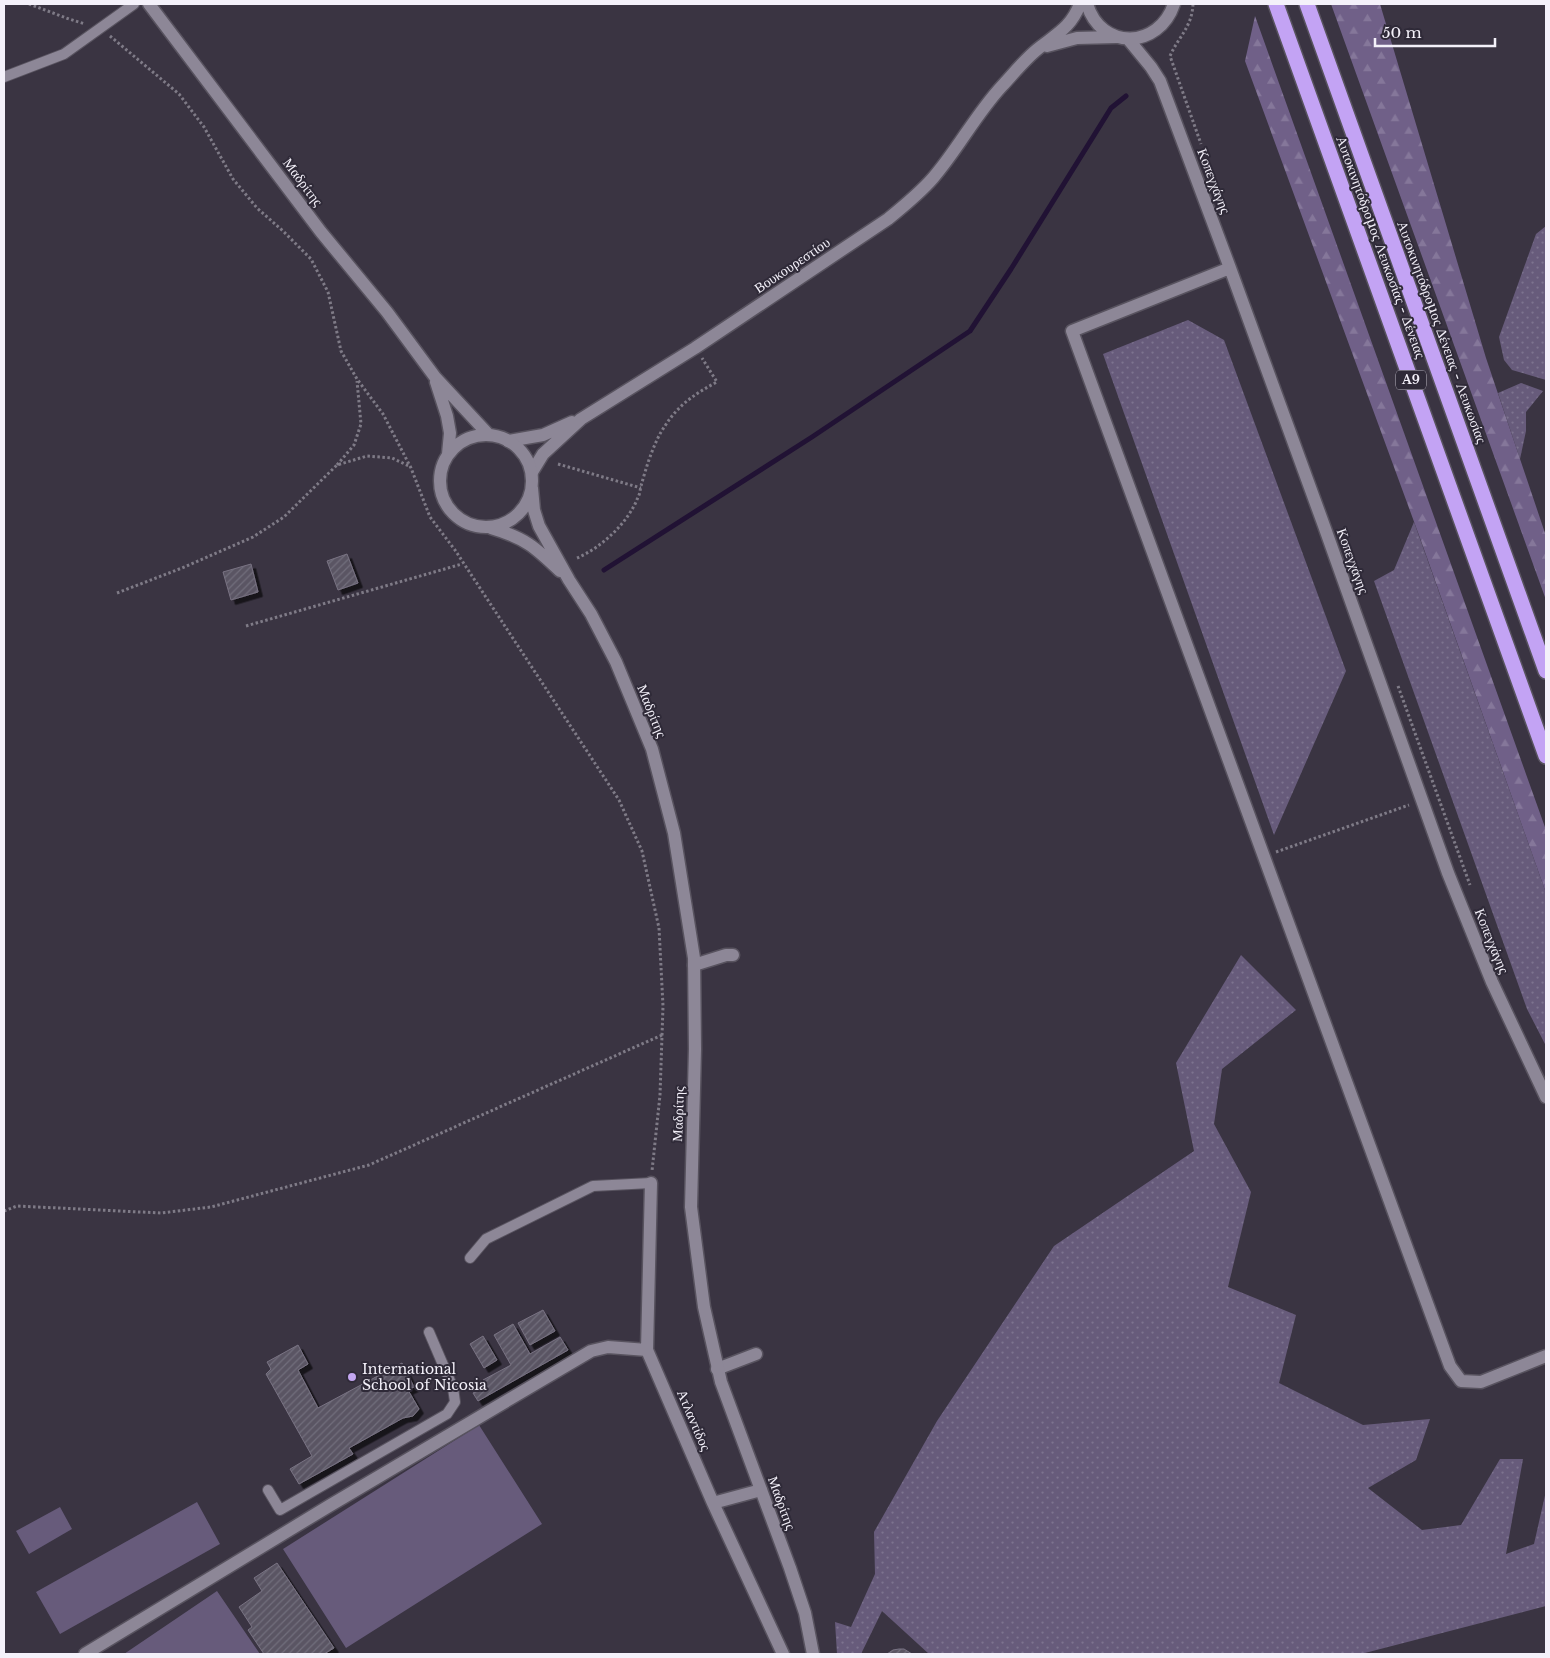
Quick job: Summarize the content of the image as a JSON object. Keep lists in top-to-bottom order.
{
  "streets": {
    "highway": ["Αυτοκινητόδρομος Λευκωσίας - Δένειας", "Αυτοκινητόδρομος Δένειας - Λευκωσίας", "A9"],
    "street": [
      "Κοπεγχάγης",
      "Μαδρίτης",
      "Βουκουρεστίου",
      "Ατλαντίδος"
    ]
  },
  "crossings": [
    ["Μαδρίτης", "Βουκουρεστίου"]
  ],
  "places": ["International School of Nicosia"],
  "scale_bar": "50 m"
}
